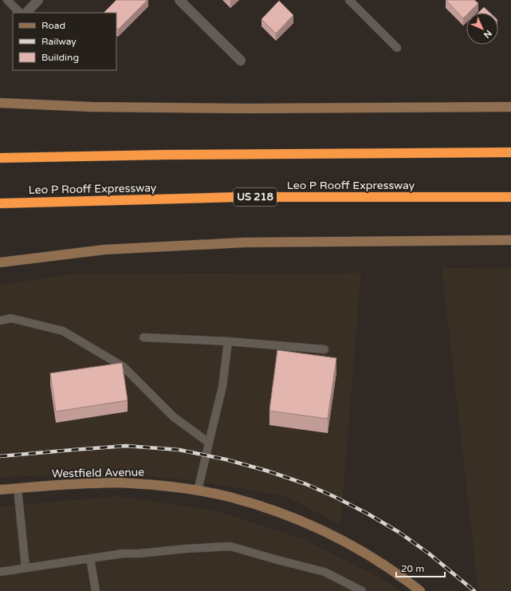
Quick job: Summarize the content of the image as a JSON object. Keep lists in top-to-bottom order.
{
  "streets": {
    "highway": ["Leo P Rooff Expressway", "US 218"],
    "street": ["Westfield Avenue"]
  },
  "legend": ["Road", "Railway", "Building"],
  "scale_bar": "20 m",
  "north": "bottom right"
}
